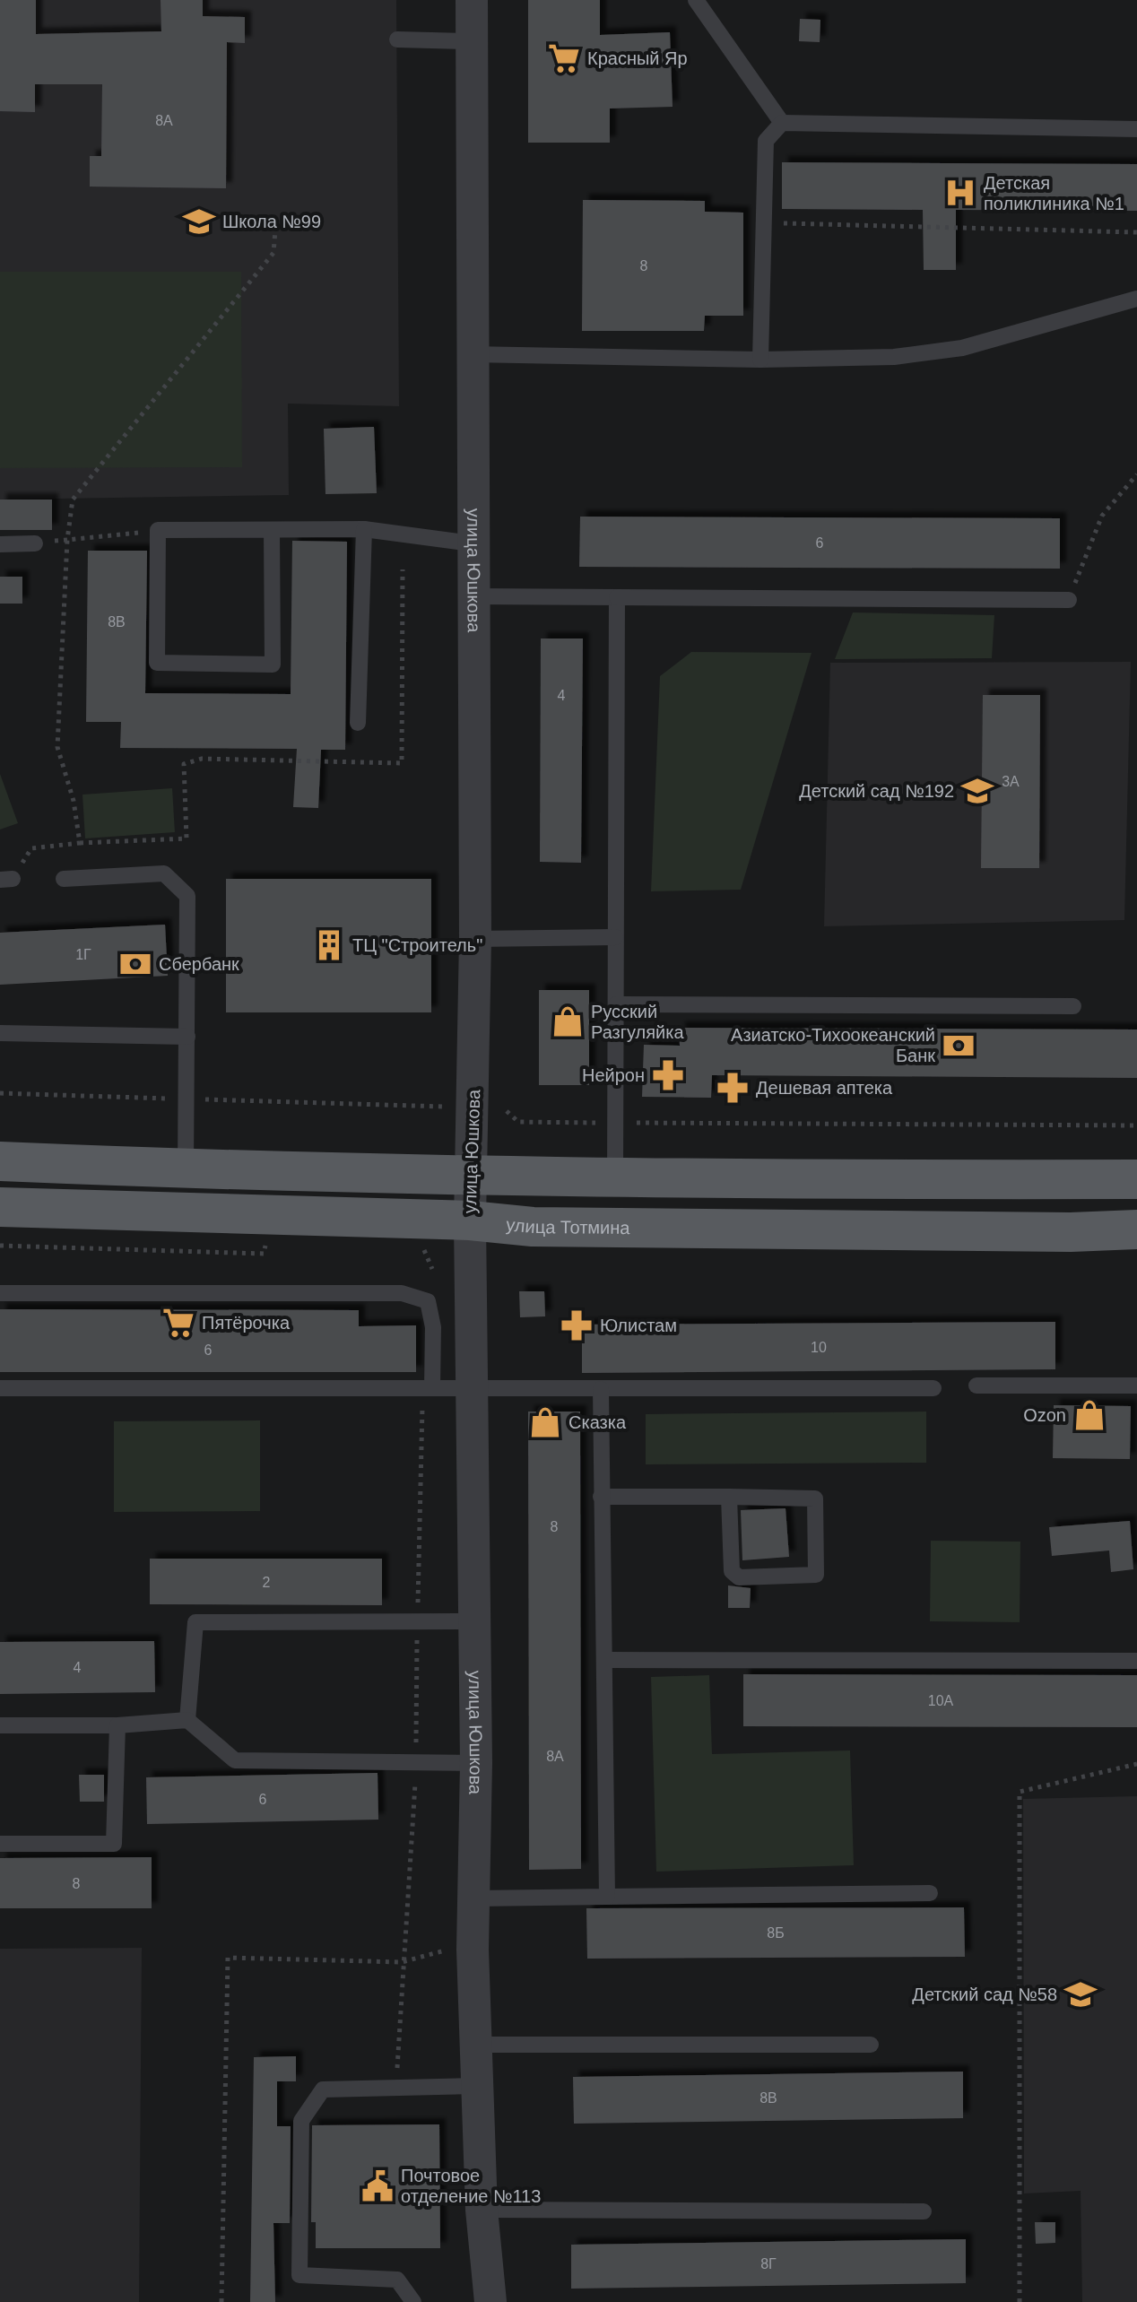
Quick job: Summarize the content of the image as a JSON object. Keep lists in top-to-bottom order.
{
  "streets": {
    "main road": ["улица Тотмина"],
    "street": ["улица Юшкова"]
  },
  "crossings": [
    ["улица Юшкова", "улица Тотмина"]
  ],
  "places": {
    "supermarket": ["Красный Яр", "Пятёрочка"],
    "hospital": ["Детская поликлиника №1"],
    "school or university": ["Школа №99", "Детский сад №192", "Детский сад №58"],
    "building": ["ТЦ \"Строитель\""],
    "bank": ["Сбербанк", "Азиатско-Тихоокеанский Банк"],
    "shop": ["Русский Разгуляйка", "Ozon", "Сказка"],
    "pharmacy": ["Нейрон", "Дешевая аптека", "Юлистам"],
    "public building": ["Почтовое отделение №113"]
  },
  "house_numbers": [
    "8А",
    "8",
    "6",
    "8В",
    "4",
    "3А",
    "1Г",
    "10",
    "6",
    "8",
    "2",
    "4",
    "10А",
    "8А",
    "6",
    "8",
    "8Б",
    "8В",
    "8Г"
  ]
}
